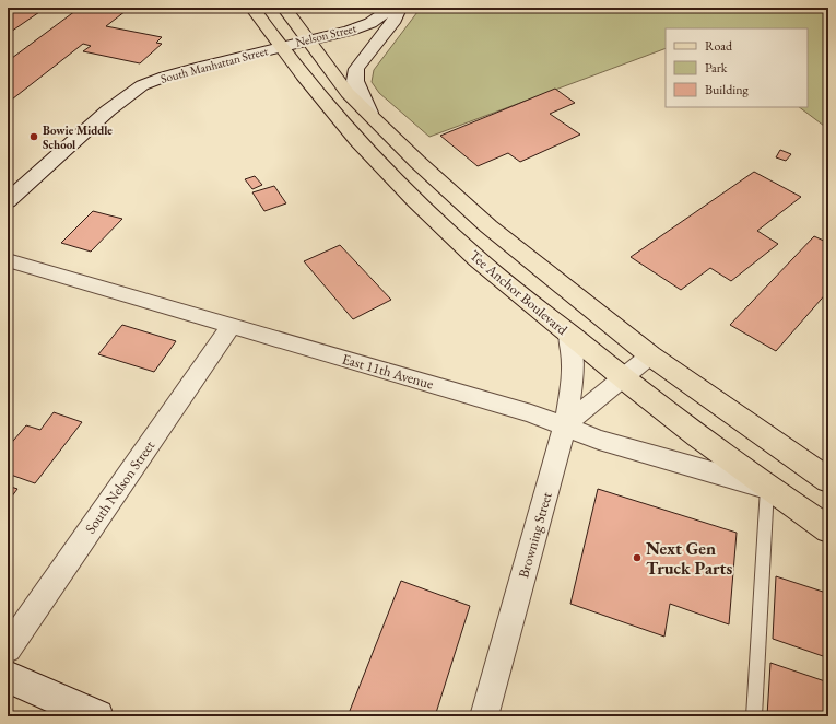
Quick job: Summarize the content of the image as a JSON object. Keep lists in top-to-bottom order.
{
  "streets": {
    "main road": ["Nelson Street", "South Manhattan Street", "Tee Anchor Boulevard"],
    "street": ["East 11th Avenue", "South Nelson Street", "Browning Street"]
  },
  "crossings": [
    ["Nelson Street", "South Manhattan Street"],
    ["Nelson Street", "Tee Anchor Boulevard"],
    ["South Manhattan Street", "Tee Anchor Boulevard"],
    ["Tee Anchor Boulevard", "East 11th Avenue"],
    ["Tee Anchor Boulevard", "Browning Street"],
    ["East 11th Avenue", "South Nelson Street"],
    ["East 11th Avenue", "Browning Street"]
  ],
  "places": ["Bowie Middle School", "Next Gen Truck Parts"],
  "legend": ["Road", "Park", "Building"]
}
